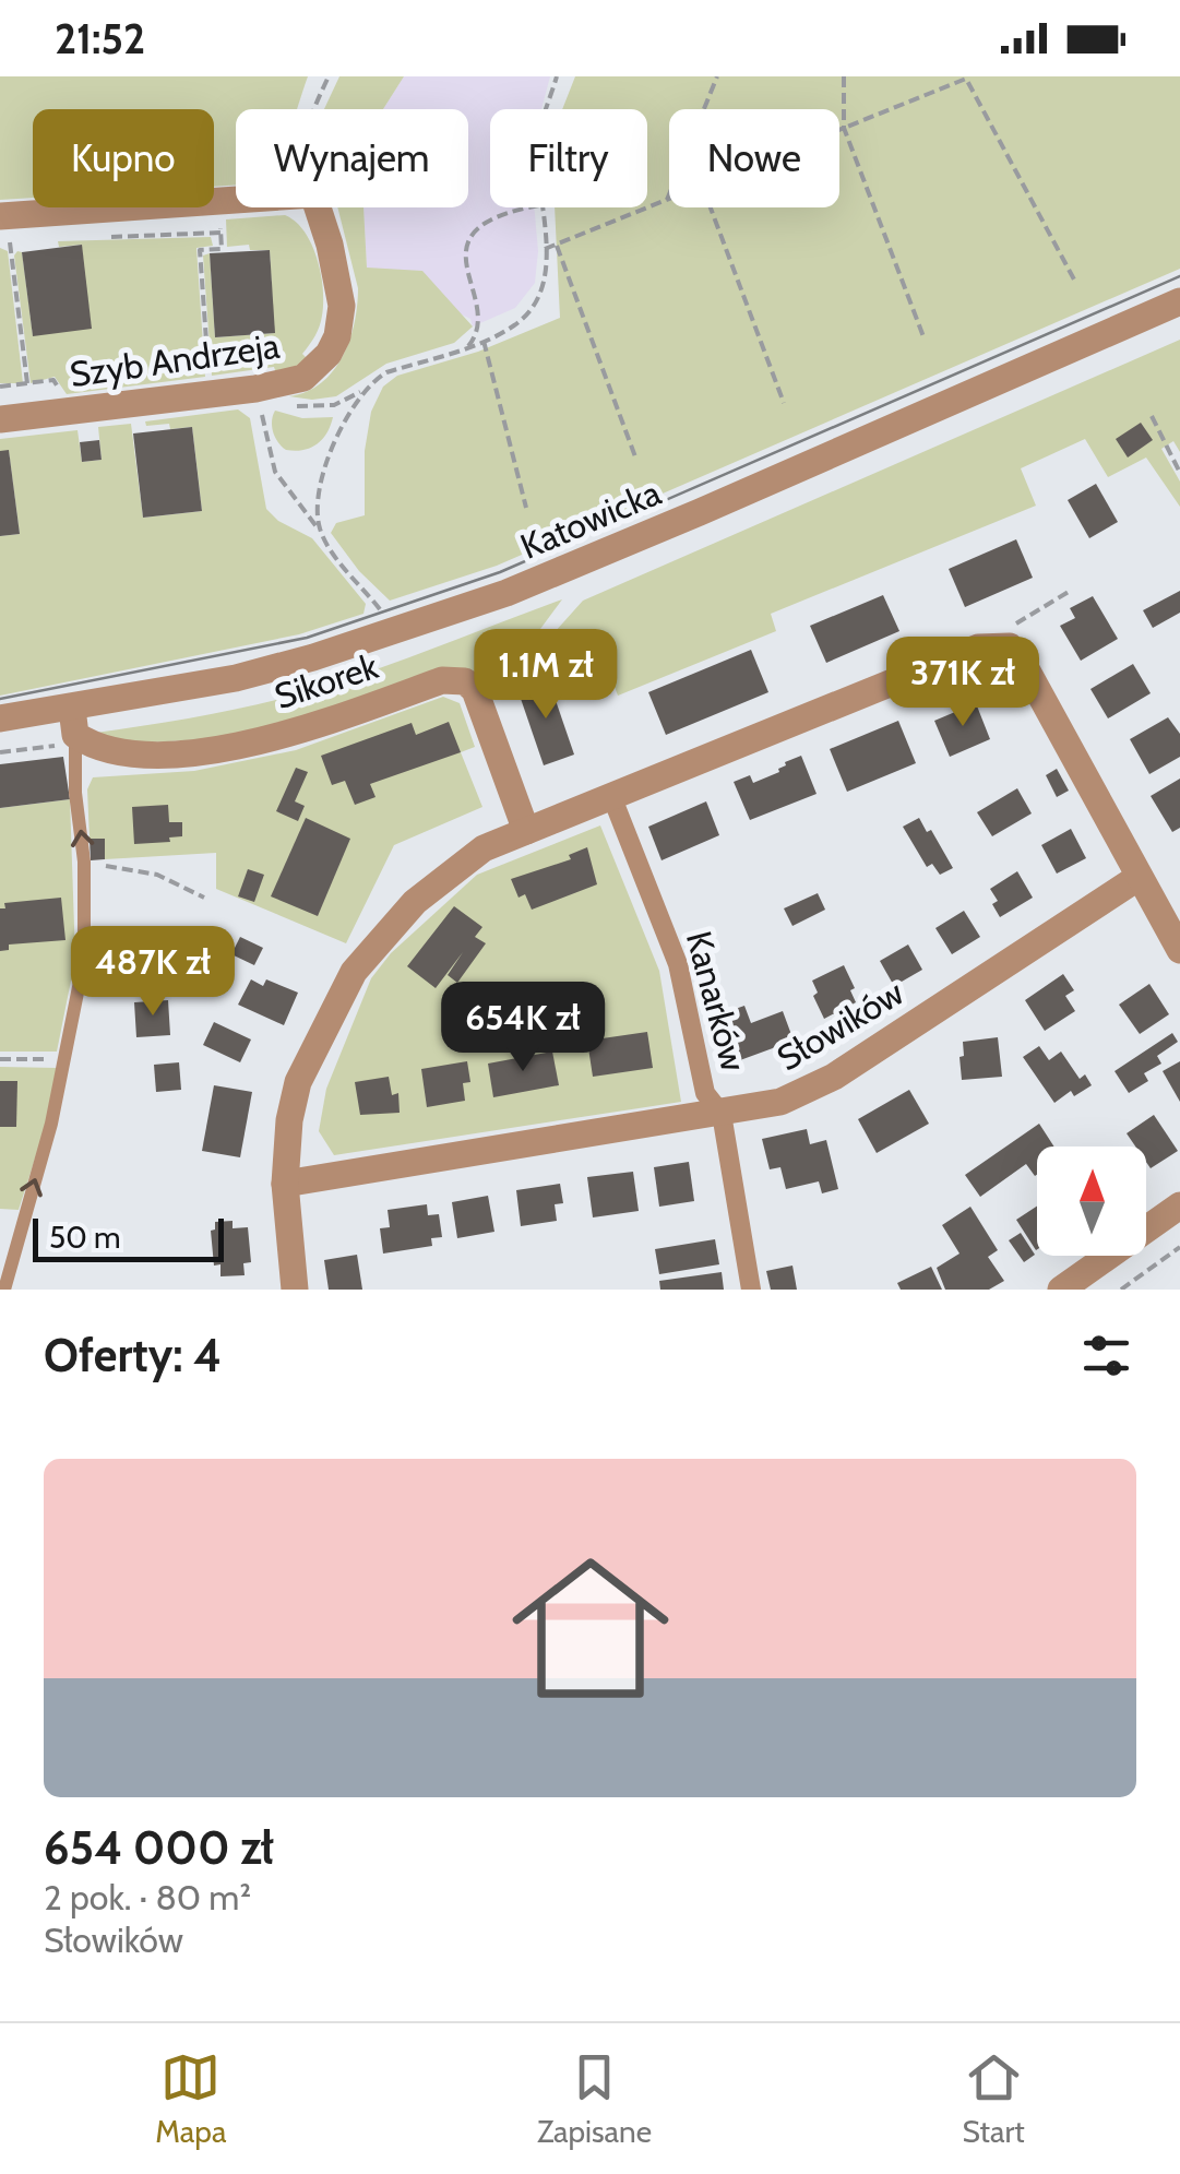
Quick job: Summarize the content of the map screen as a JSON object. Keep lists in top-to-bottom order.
{
  "streets": {
    "street": [
      "Szyb Andrzeja",
      "Katowicka",
      "Sikorek",
      "Kanarków",
      "Słowików"
    ]
  },
  "crossings": [
    ["Katowicka", "Sikorek"],
    ["Kanarków", "Słowików"]
  ],
  "scale_bar": "50 m",
  "north": "top",
  "page": {
    "status": "21:52",
    "chip": [
      "Kupno",
      "Wynajem",
      "Filtry",
      "Nowe"
    ],
    "price": [
      "1.1M zł",
      "371K zł",
      "487K zł",
      "654K zł"
    ],
    "scale": "50 m",
    "heading": "Oferty: 4",
    "list": [
      {
        "name": "654 000 zł",
        "note": "2 pok. · 80 m² · Słowików"
      }
    ],
    "tabs": ["Mapa", "Zapisane", "Start"]
  }
}
